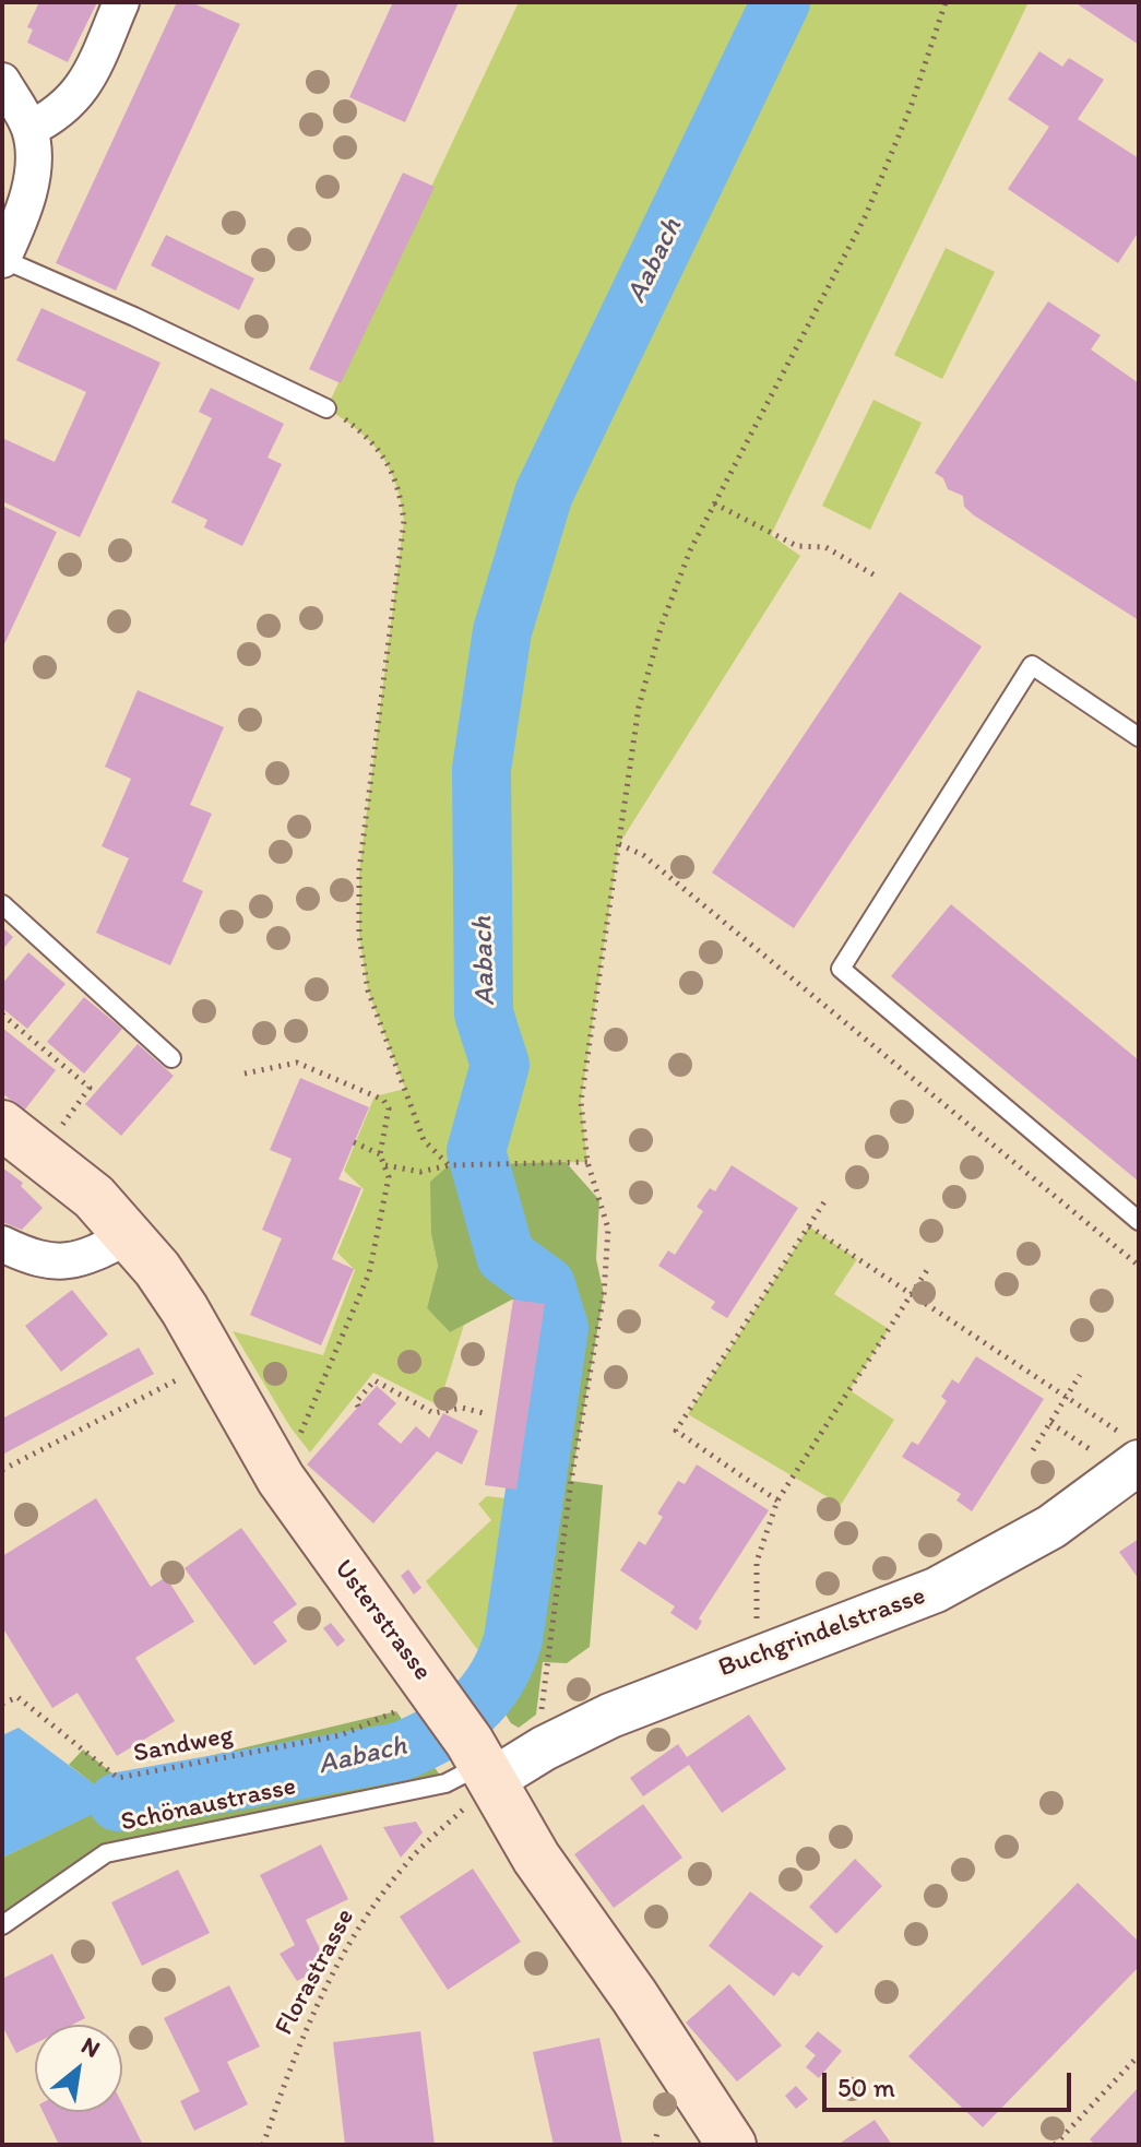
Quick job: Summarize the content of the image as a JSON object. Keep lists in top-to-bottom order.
{
  "streets": {
    "main road": ["Usterstrasse"],
    "street": ["Buchgrindelstrasse"],
    "lane": ["Schönaustrasse"],
    "path": ["Sandweg", "Florastrasse"]
  },
  "crossings": [
    ["Usterstrasse", "Buchgrindelstrasse"],
    ["Usterstrasse", "Sandweg"],
    ["Usterstrasse", "Schönaustrasse"],
    ["Usterstrasse", "Florastrasse"],
    ["Buchgrindelstrasse", "Schönaustrasse"],
    ["Buchgrindelstrasse", "Florastrasse"],
    ["Schönaustrasse", "Florastrasse"]
  ],
  "water": ["Aabach"],
  "scale_bar": "50 m",
  "north": "top right"
}
